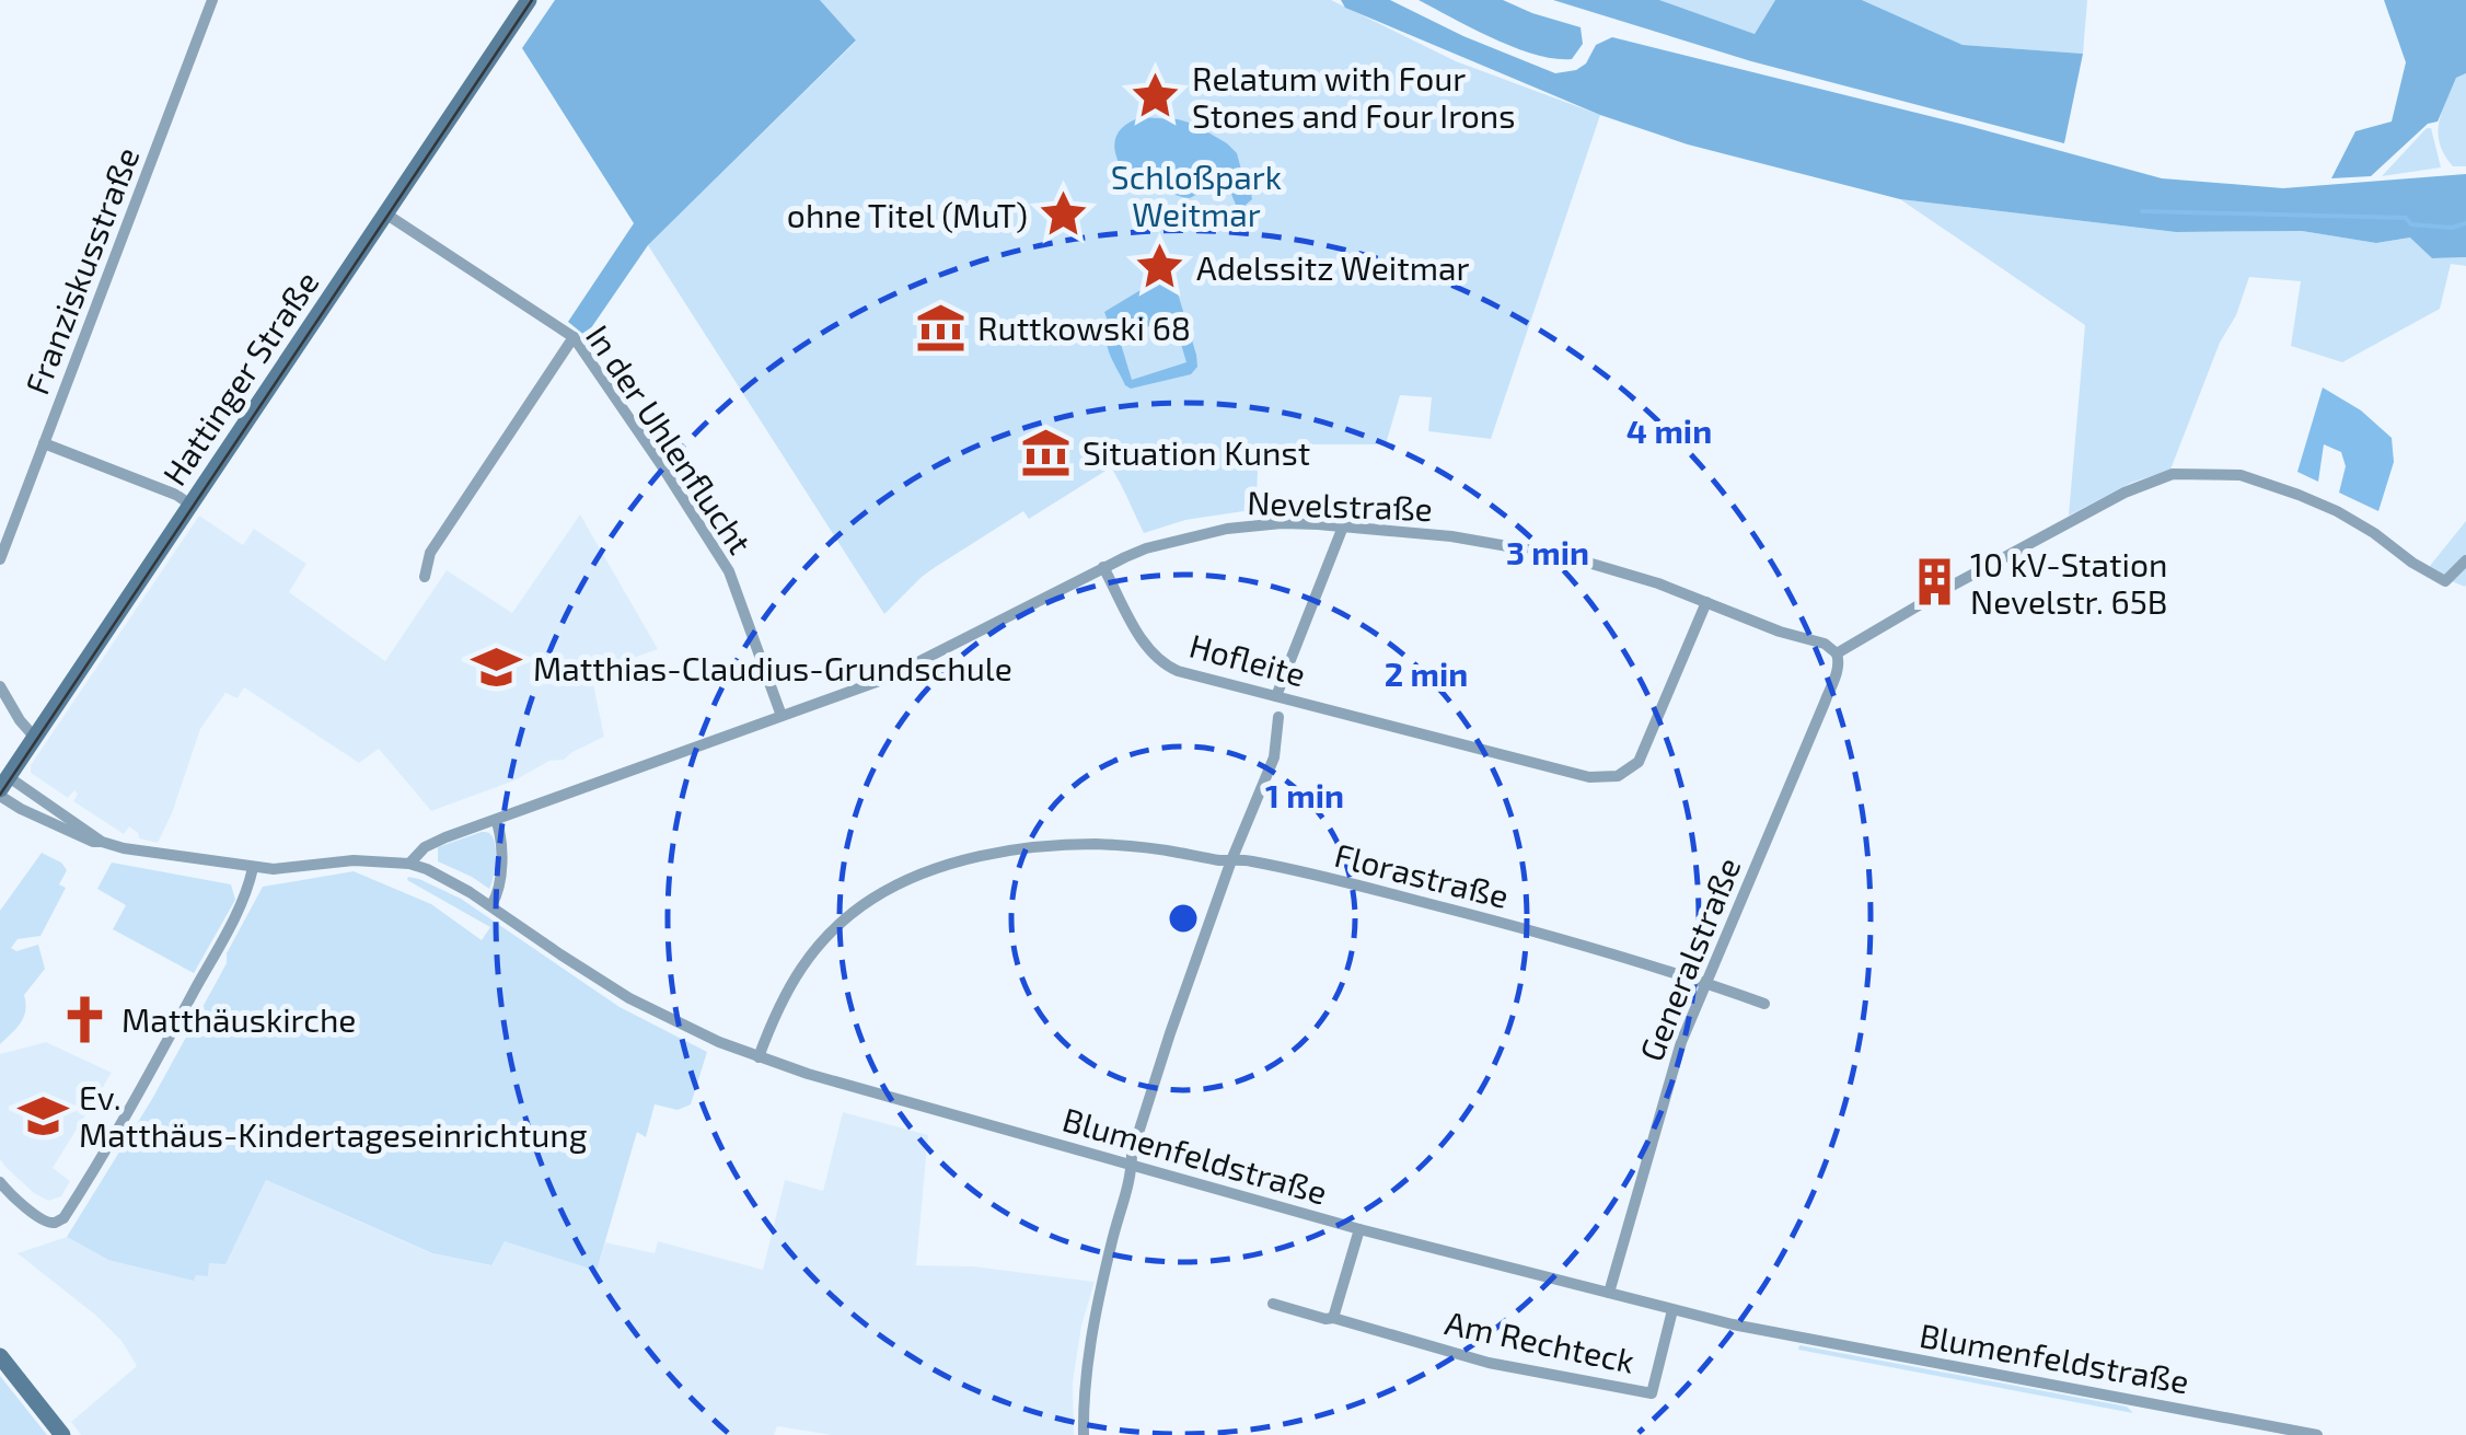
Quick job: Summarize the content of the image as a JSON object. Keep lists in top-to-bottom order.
{
  "streets": {
    "main road": ["Hattinger Straße"],
    "street": [
      "Franziskusstraße",
      "In der Uhlenflucht",
      "Nevelstraße",
      "Hofleite",
      "Florastraße",
      "Generalstraße",
      "Blumenfeldstraße",
      "Am Rechteck"
    ]
  },
  "crossings": [
    ["Hattinger Straße", "In der Uhlenflucht"],
    ["Hattinger Straße", "Blumenfeldstraße"],
    ["In der Uhlenflucht", "Nevelstraße"],
    ["Nevelstraße", "Hofleite"],
    ["Nevelstraße", "Generalstraße"],
    ["Nevelstraße", "Blumenfeldstraße"],
    ["Florastraße", "Generalstraße"],
    ["Florastraße", "Blumenfeldstraße"],
    ["Generalstraße", "Blumenfeldstraße"],
    ["Blumenfeldstraße", "Am Rechteck"]
  ],
  "parks": ["Schloßpark Weitmar"],
  "places": {
    "place": ["Relatum with Four Stones and Four Irons", "ohne Titel (MuT)", "Adelssitz Weitmar"],
    "museum": ["Ruttkowski 68", "Situation Kunst"],
    "building": ["10 kV-Station Nevelstr. 65B"],
    "school or university": ["Matthias-Claudius-Grundschule", "Ev. Matthäus-Kindertageseinrichtung"],
    "church": ["Matthäuskirche"]
  },
  "rings": [
    "4 min",
    "3 min",
    "2 min",
    "1 min"
  ]
}
